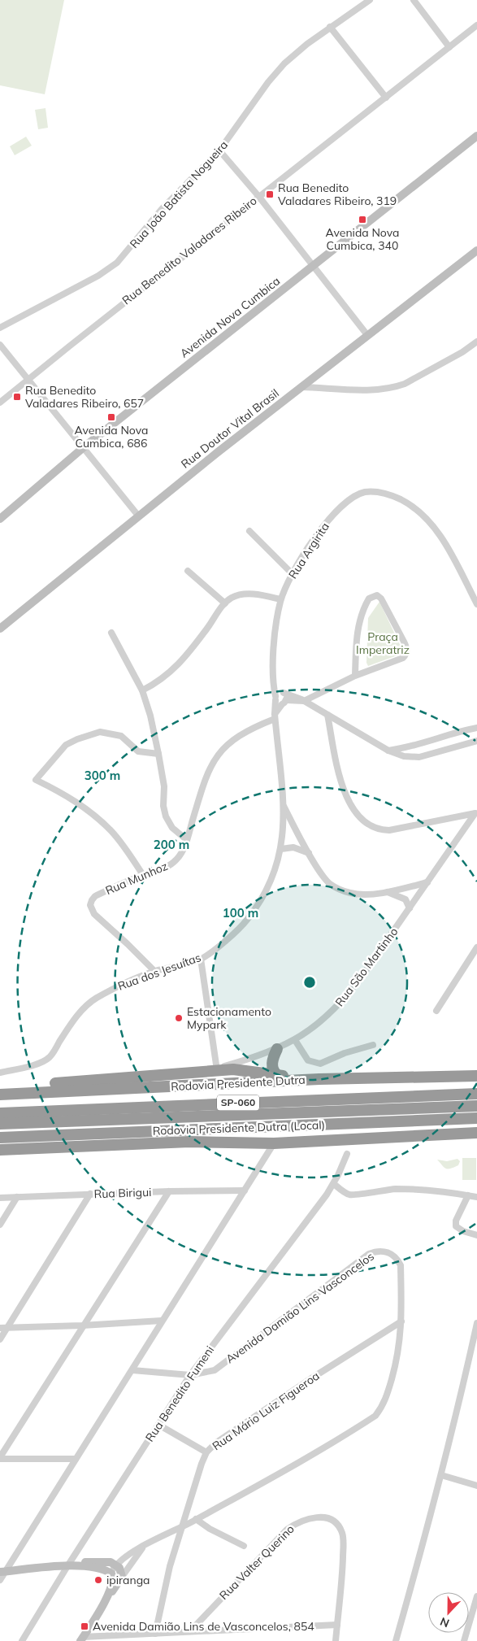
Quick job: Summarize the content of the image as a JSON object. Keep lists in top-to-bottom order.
{
  "streets": {
    "highway": ["Rodovia Presidente Dutra", "SP-060", "Rodovia Presidente Dutra (Local)"],
    "street": [
      "Rua João Batista Nogueira",
      "Rua Benedito Valadares Ribeiro",
      "Avenida Nova Cumbica",
      "Rua Doutor Vital Brasil",
      "Rua Argirita",
      "Rua Munhoz",
      "Rua São Martinho",
      "Rua dos Jesuítas",
      "Rua Birigui",
      "Avenida Damião Lins Vasconcelos",
      "Rua Benedito Fumeni",
      "Rua Mário Luiz Figueroa",
      "Rua Valter Querino"
    ]
  },
  "crossings": [
    ["Rua Argirita", "Rua dos Jesuítas"],
    ["Rua Munhoz", "Rua dos Jesuítas"],
    ["Avenida Damião Lins Vasconcelos", "Rua Benedito Fumeni"],
    ["Avenida Damião Lins Vasconcelos", "Rua Mário Luiz Figueroa"]
  ],
  "parks": ["Praça Imperatriz"],
  "places": {
    "transit": [
      "Rua Benedito Valadares Ribeiro, 319",
      "Avenida Nova Cumbica, 340",
      "Rua Benedito Valadares Ribeiro, 657",
      "Avenida Nova Cumbica, 686",
      "Avenida Damião Lins de Vasconcelos, 854"
    ],
    "other": ["Estacionamento Mypark", "ipiranga"]
  },
  "north": "bottom",
  "rings": ["300 m", "200 m", "100 m"]
}
